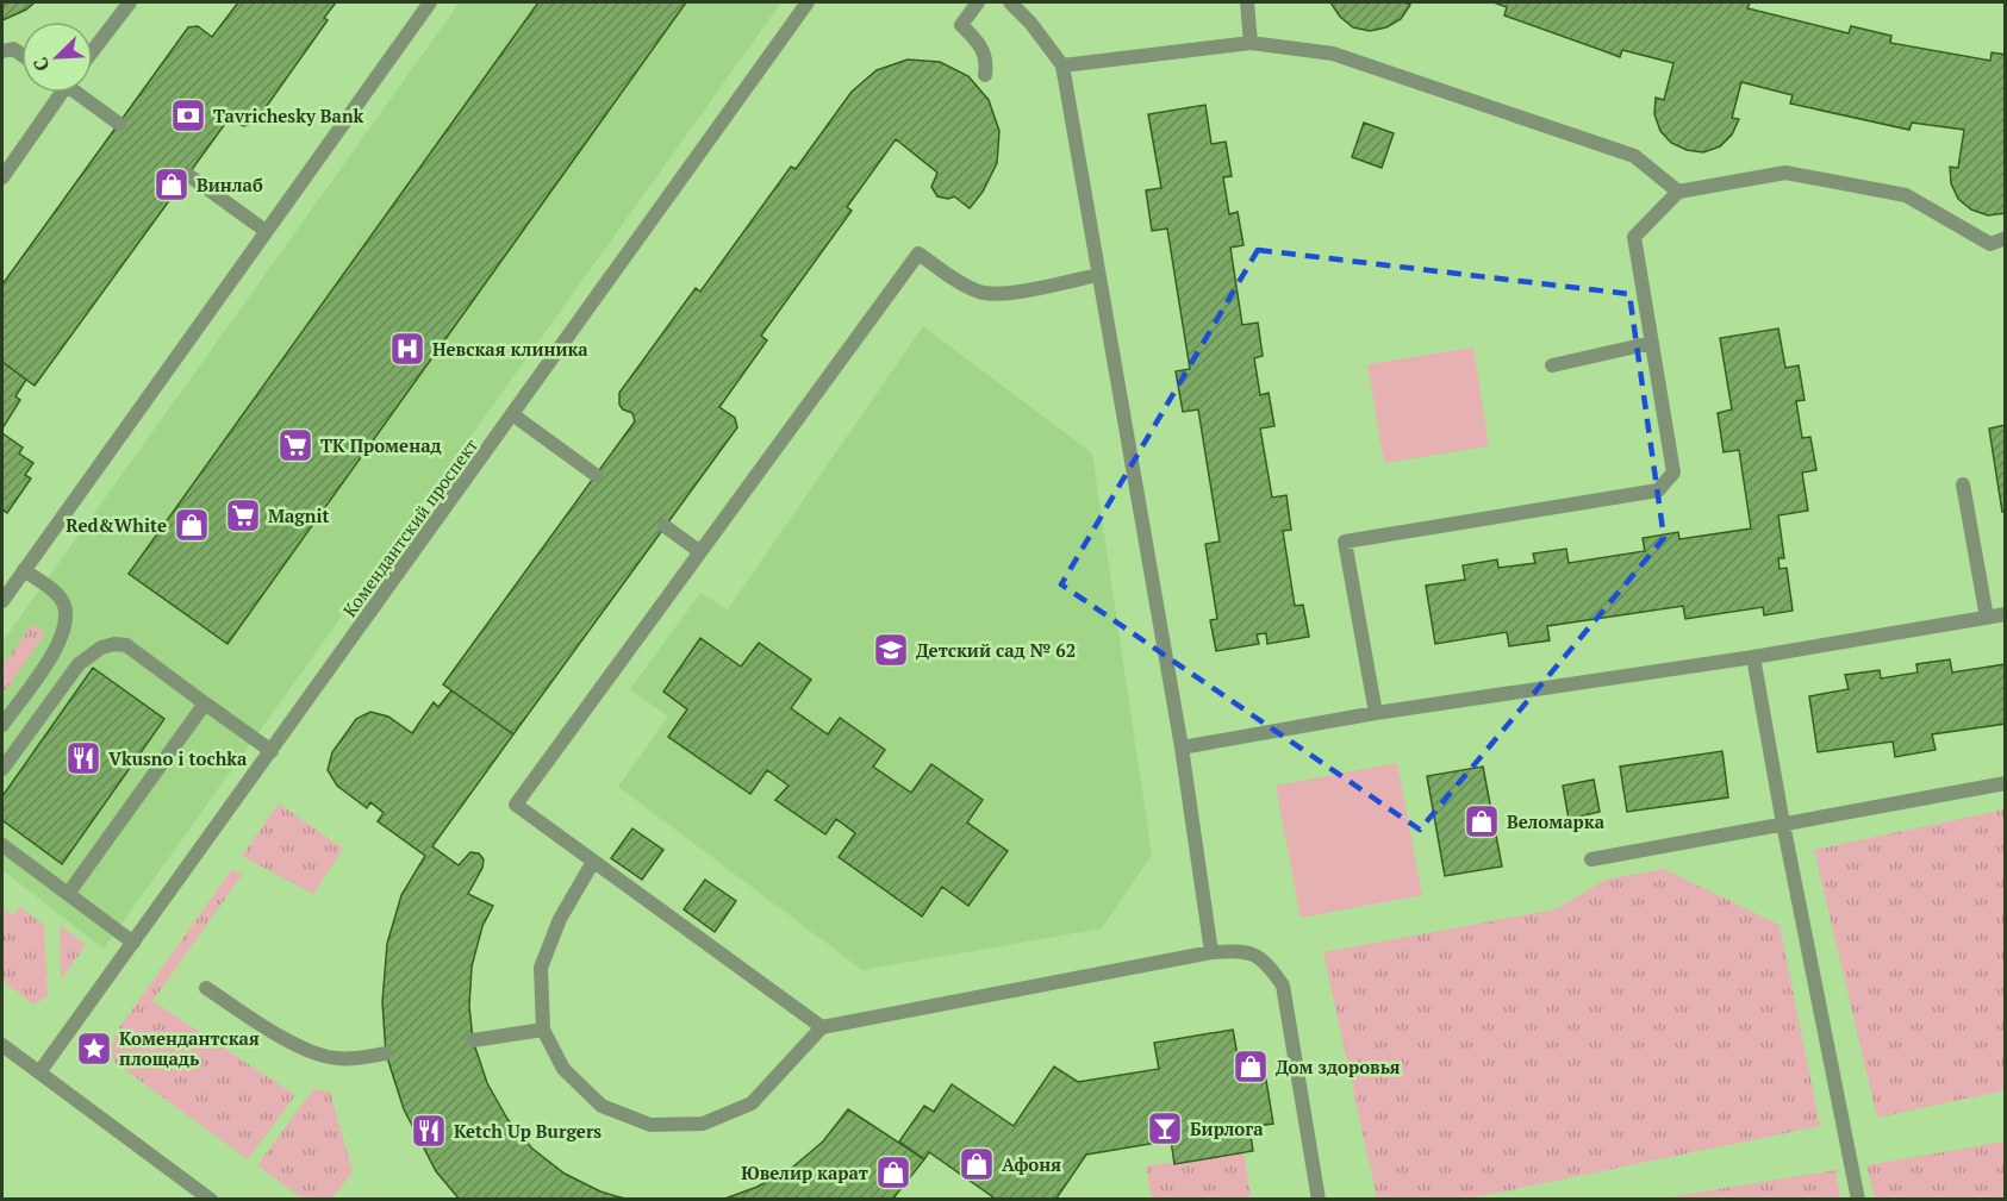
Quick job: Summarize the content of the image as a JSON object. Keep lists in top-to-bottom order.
{
  "streets": {
    "street": ["Комендантский проспект"]
  },
  "places": {
    "bank": ["Tavrichesky Bank"],
    "shop": [
      "Винлаб",
      "Red&White",
      "Веломарка",
      "Дом здоровья",
      "Афоня",
      "Ювелир карат"
    ],
    "hospital": ["Невская клиника"],
    "supermarket": ["ТК Променад", "Magnit"],
    "school or university": ["Детский сад № 62"],
    "restaurant": ["Vkusno i tochka", "Ketch Up Burgers"],
    "place": ["Комендантская площадь"],
    "bar": ["Бирлога"]
  },
  "north": "bottom left"
}
